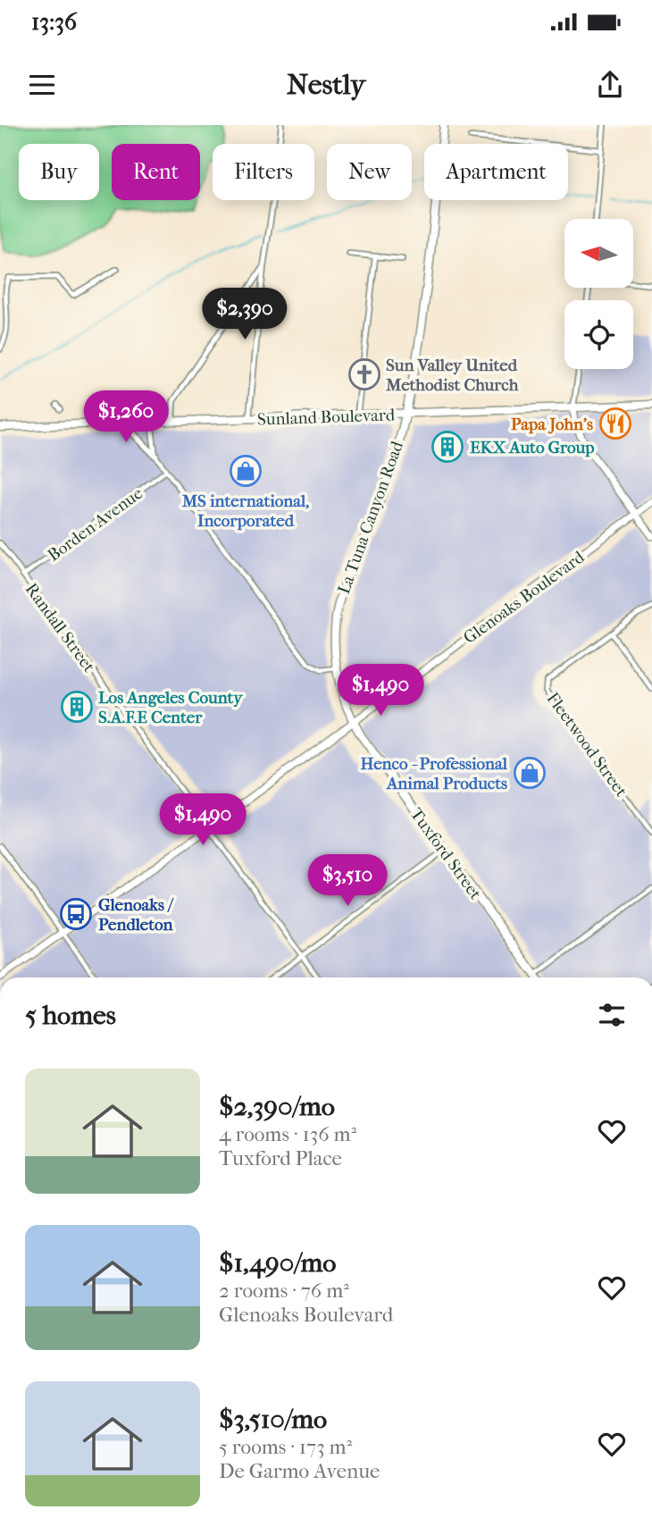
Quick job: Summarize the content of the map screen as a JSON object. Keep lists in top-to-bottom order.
{
  "streets": {
    "main road": [
      "Sunland Boulevard",
      "La Tuna Canyon Road",
      "Glenoaks Boulevard",
      "Tuxford Street"
    ],
    "street": ["Borden Avenue", "Randall Street", "Fleetwood Street"]
  },
  "crossings": [
    ["Sunland Boulevard", "La Tuna Canyon Road"],
    ["La Tuna Canyon Road", "Glenoaks Boulevard"],
    ["La Tuna Canyon Road", "Tuxford Street"],
    ["Borden Avenue", "Randall Street"],
    ["Glenoaks Boulevard", "Randall Street"],
    ["Glenoaks Boulevard", "Tuxford Street"]
  ],
  "places": {
    "church": ["Sun Valley United Methodist Church"],
    "restaurant": ["Papa John's"],
    "building": ["EKX Auto Group", "Los Angeles County S.A.F.E Center"],
    "shop": ["MS international, Incorporated", "Henco - Professional Animal Products"],
    "bus stop": ["Glenoaks / Pendleton"]
  },
  "north": "left",
  "page": {
    "status": "13:36",
    "header": "Nestly",
    "chip": [
      "Buy",
      "Rent",
      "Filters",
      "New",
      "Apartment"
    ],
    "price": [
      "$2,390",
      "$1,260",
      "$1,490",
      "$1,490",
      "$3,510"
    ],
    "heading": "5 homes",
    "list": [
      {
        "name": "$2,390/mo",
        "note": "4 rooms · 136 m² · Tuxford Place"
      },
      {
        "name": "$1,490/mo",
        "note": "2 rooms · 76 m² · Glenoaks Boulevard"
      },
      {
        "name": "$3,510/mo",
        "note": "5 rooms · 173 m² · De Garmo Avenue"
      }
    ]
  }
}
